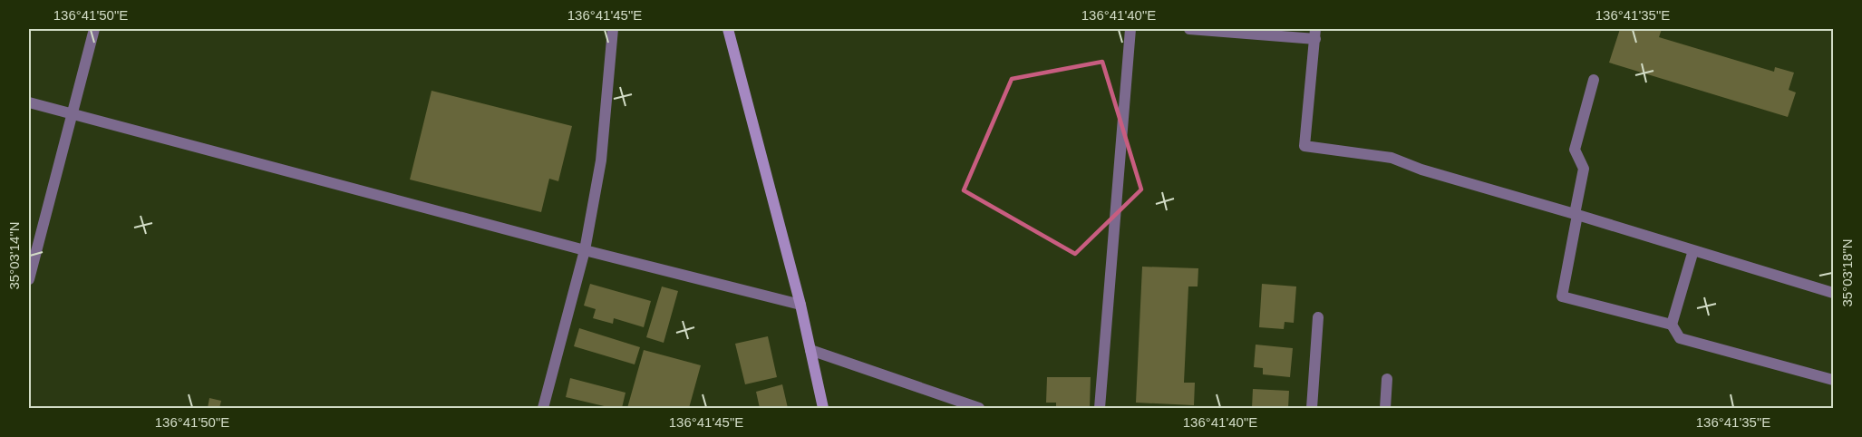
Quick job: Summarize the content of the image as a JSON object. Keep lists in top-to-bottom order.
{
  "coordinates": [
    "136°41'50\"E",
    "136°41'45\"E",
    "136°41'40\"E",
    "136°41'35\"E",
    "35°03'14\"N",
    "35°03'18\"N"
  ]
}
